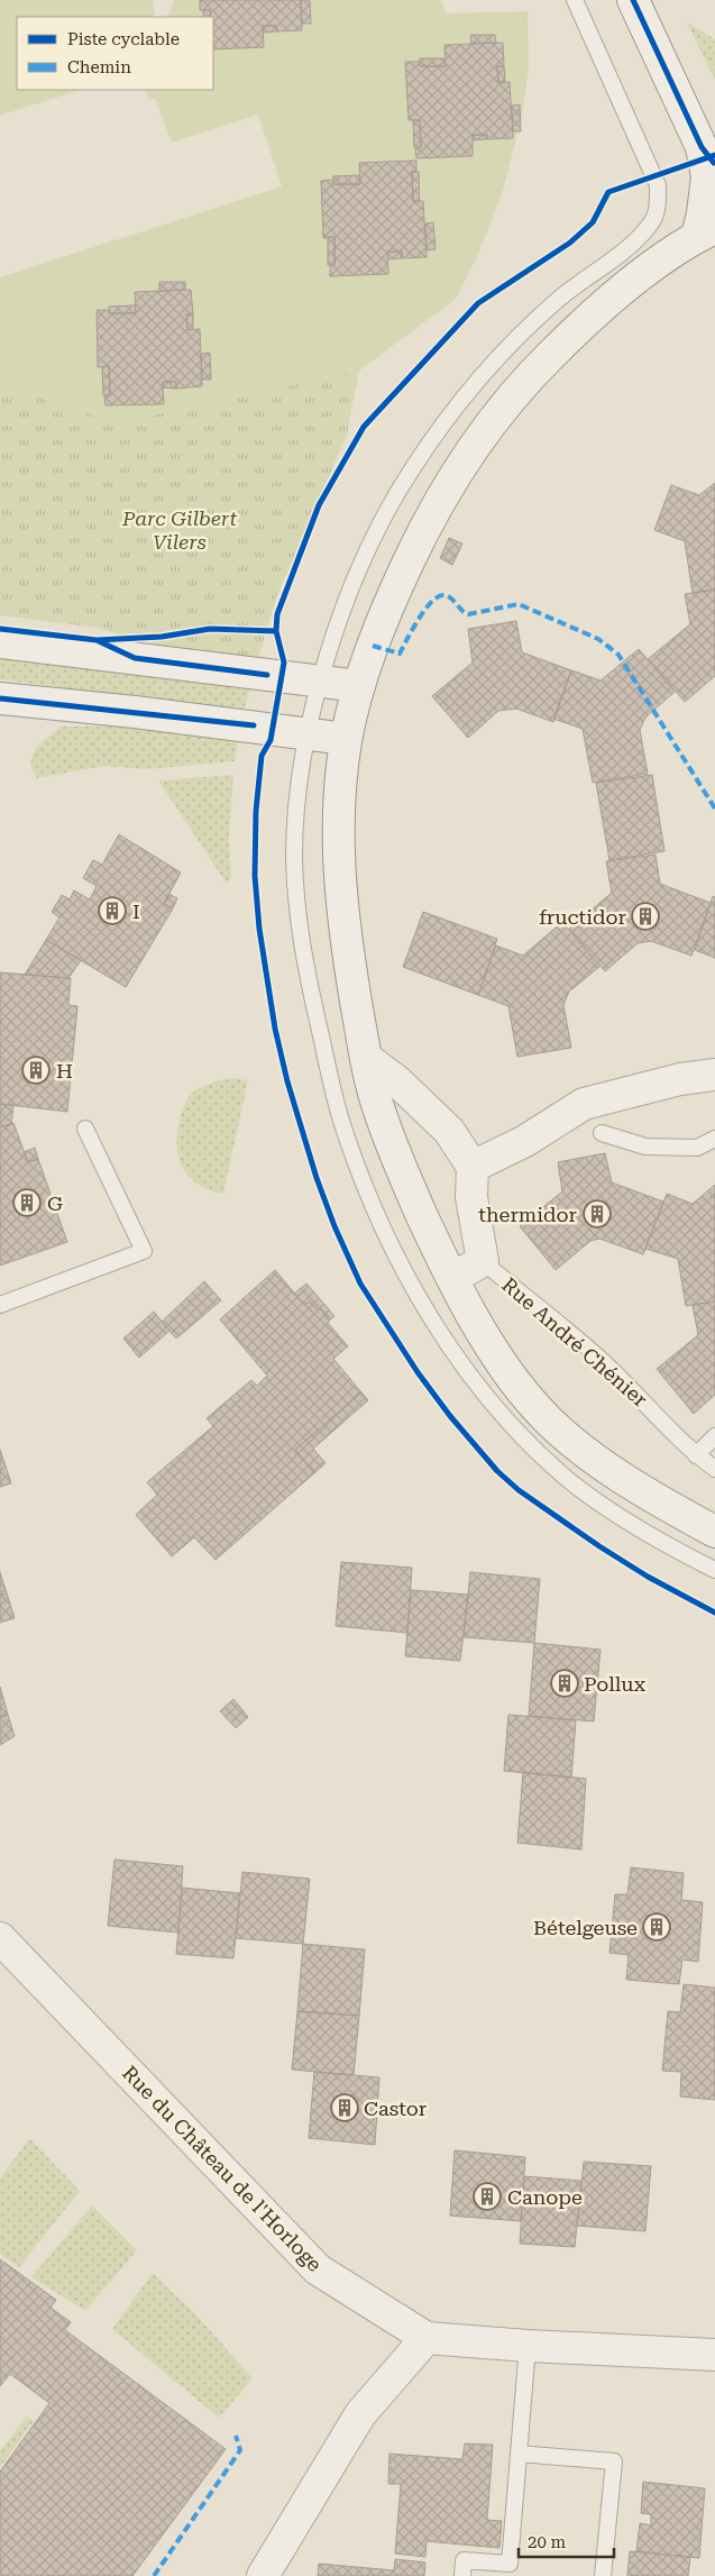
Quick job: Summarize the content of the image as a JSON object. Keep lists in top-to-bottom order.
{
  "streets": {
    "main road": ["Rue du Château de l'Horloge"],
    "lane": ["Rue André Chénier"]
  },
  "parks": ["Parc Gilbert Vilers"],
  "places": {
    "building": [
      "I",
      "fructidor",
      "H",
      "G",
      "thermidor",
      "Pollux",
      "Bételgeuse",
      "Castor",
      "Canope"
    ]
  },
  "legend": ["Piste cyclable", "Chemin"],
  "scale_bar": "20 m"
}
